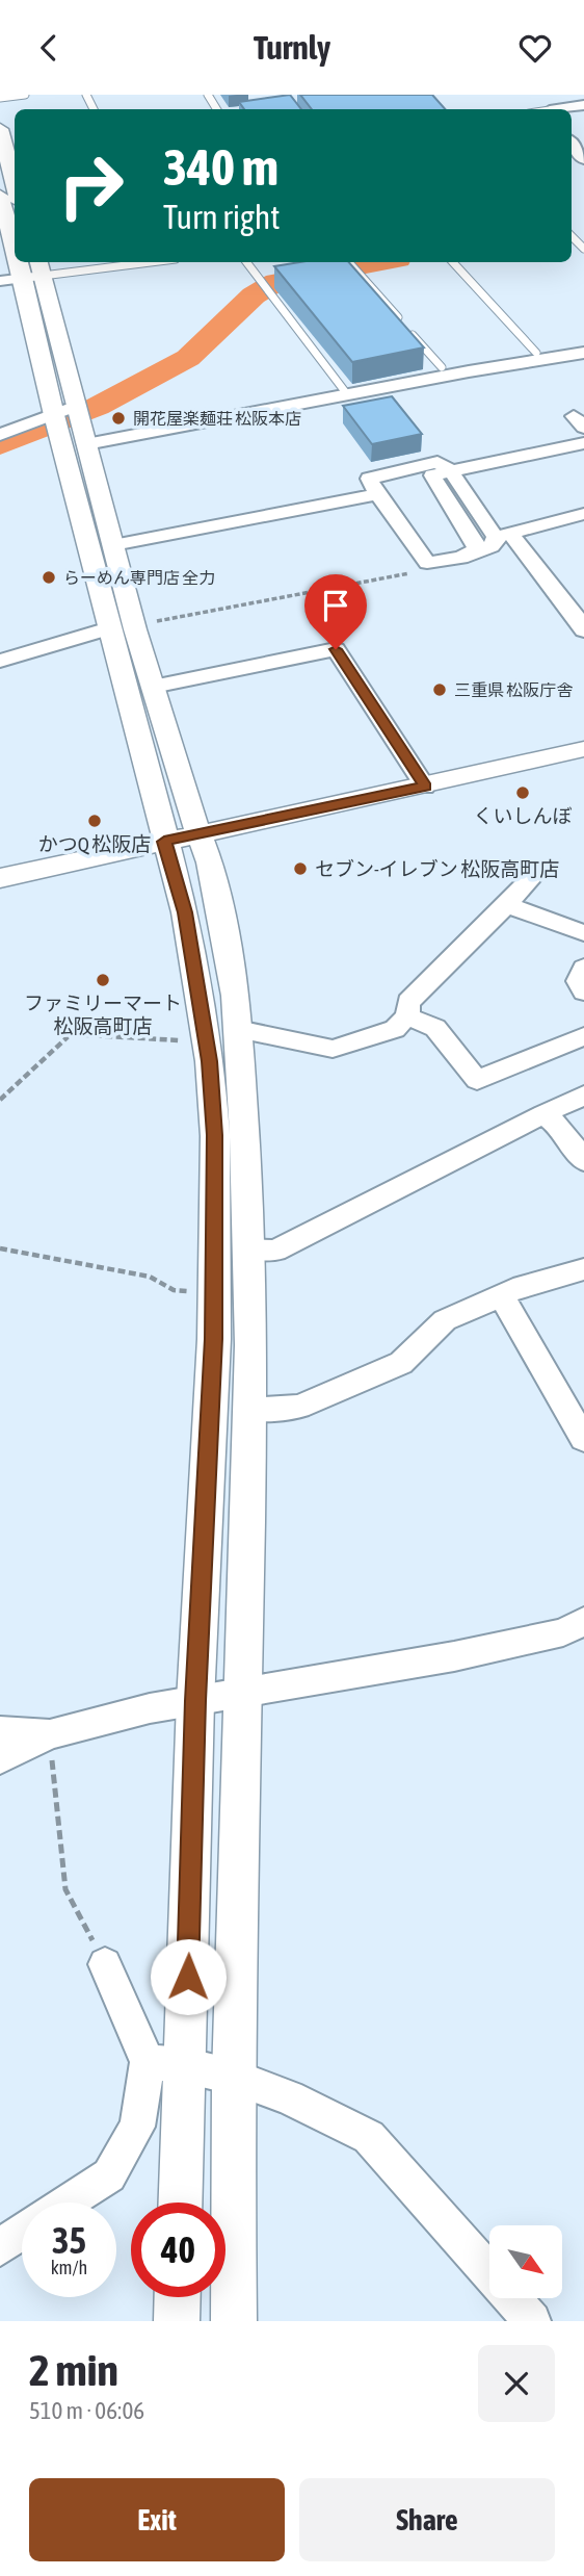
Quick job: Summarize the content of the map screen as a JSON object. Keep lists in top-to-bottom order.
{
  "places": [
    "開花屋楽麺荘 松阪本店",
    "らーめん専門店 全力",
    "三重県 松阪庁舎",
    "くいしんぼ",
    "かつQ 松阪店",
    "セブン-イレブン 松阪高町店",
    "ファミリーマート 松阪高町店"
  ],
  "north": "bottom right",
  "page": {
    "header": "Turnly",
    "turn": ["340 m", "Turn right"],
    "speed": "35 km/h",
    "limit": "40",
    "heading": ["2 min", "510 m · 06:06"],
    "buttons": ["Exit", "Share"]
  }
}
